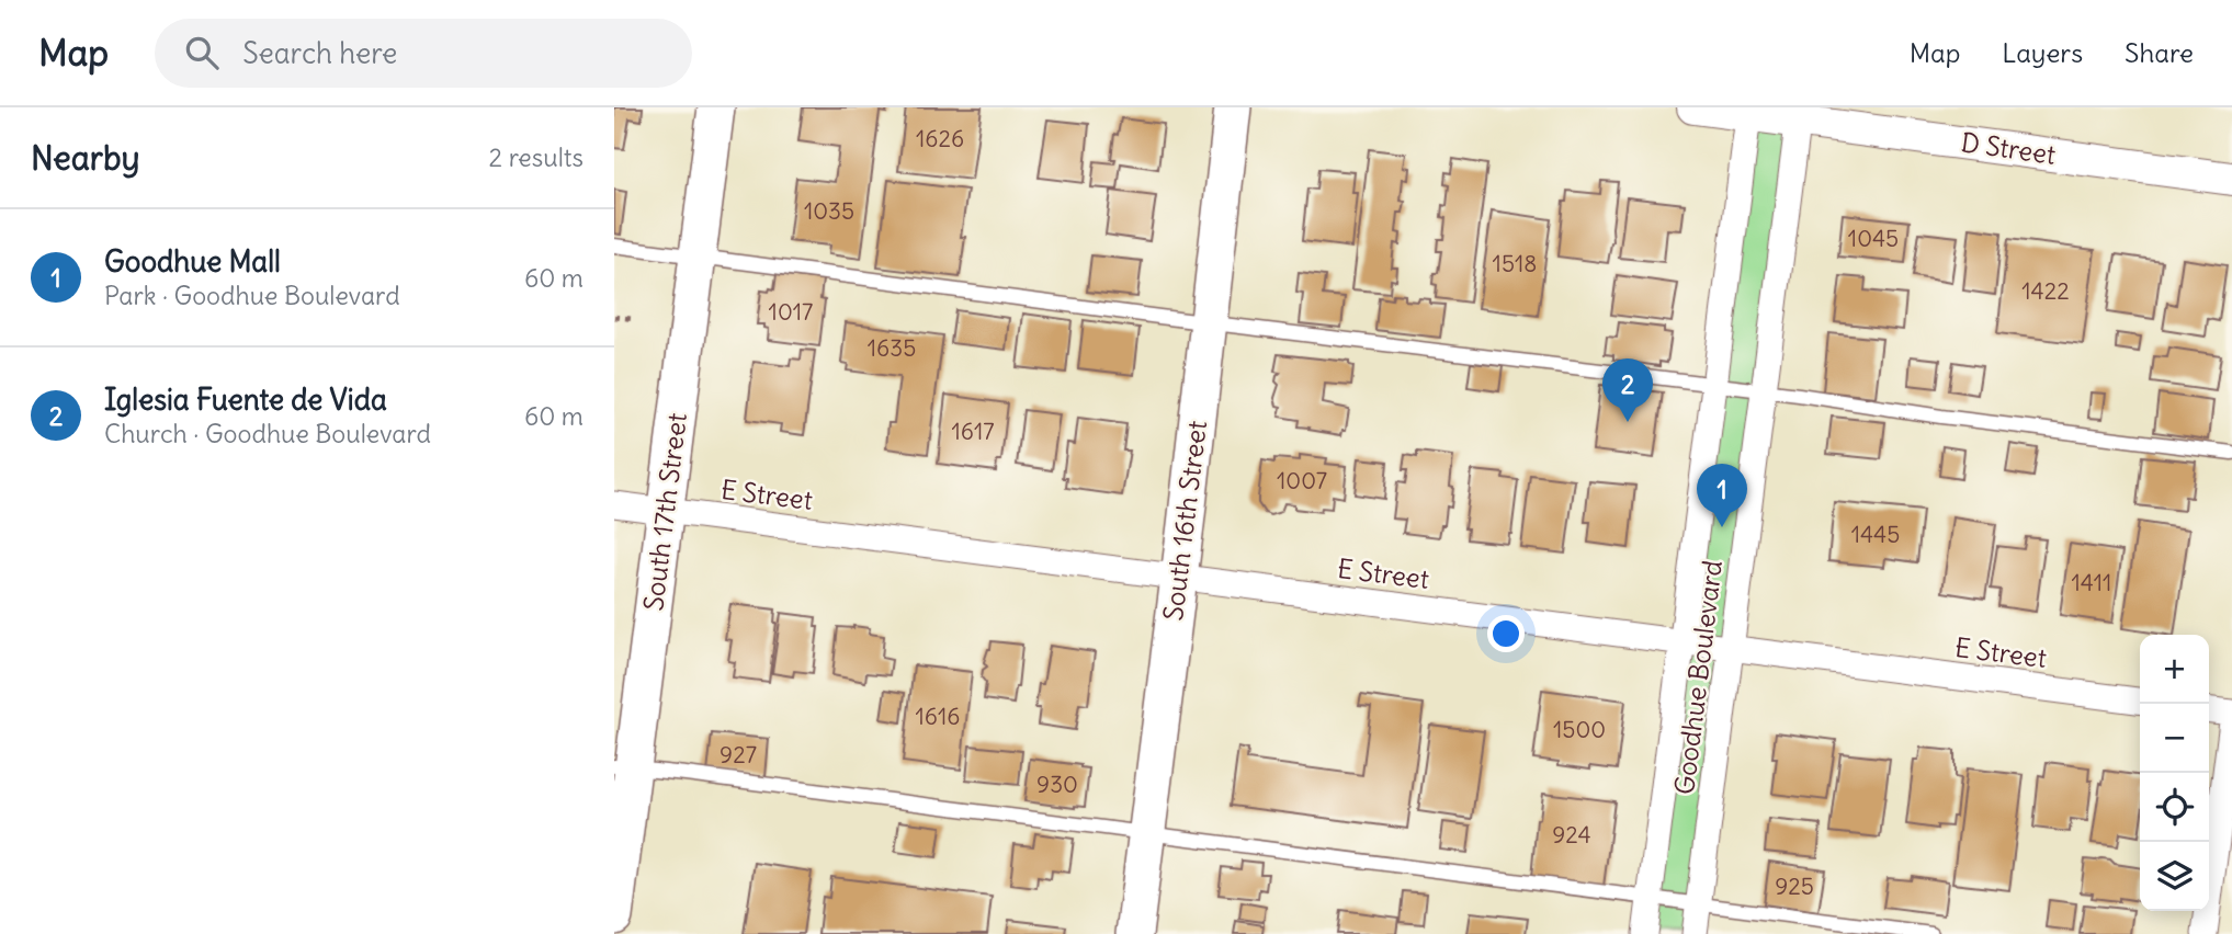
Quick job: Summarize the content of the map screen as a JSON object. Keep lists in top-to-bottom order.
{
  "streets": {
    "main road": ["South 17th Street", "South 16th Street"],
    "street": ["D Street", "E Street", "Goodhue Boulevard"]
  },
  "crossings": [
    ["D Street", "Goodhue Boulevard"],
    ["E Street", "South 17th Street"],
    ["E Street", "South 16th Street"],
    ["E Street", "Goodhue Boulevard"]
  ],
  "house_numbers": [
    "1626",
    "1035",
    "1045",
    "1518",
    "1422",
    "1017",
    "1635",
    "1617",
    "1007",
    "1445",
    "1411",
    "1616",
    "1500",
    "927",
    "930",
    "924",
    "925"
  ],
  "page": {
    "header": "Map",
    "search": "Search here",
    "nav": ["Map", "Layers", "Share"],
    "heading": ["Nearby", "2 results"],
    "list": [
      {
        "mark": "1",
        "name": "Goodhue Mall",
        "note": "Park · Goodhue Boulevard",
        "value": "60 m"
      },
      {
        "mark": "2",
        "name": "Iglesia Fuente de Vida",
        "note": "Church · Goodhue Boulevard",
        "value": "60 m"
      }
    ],
    "pins": ["2", "1"],
    "map_buttons": ["+", "−"]
  }
}
